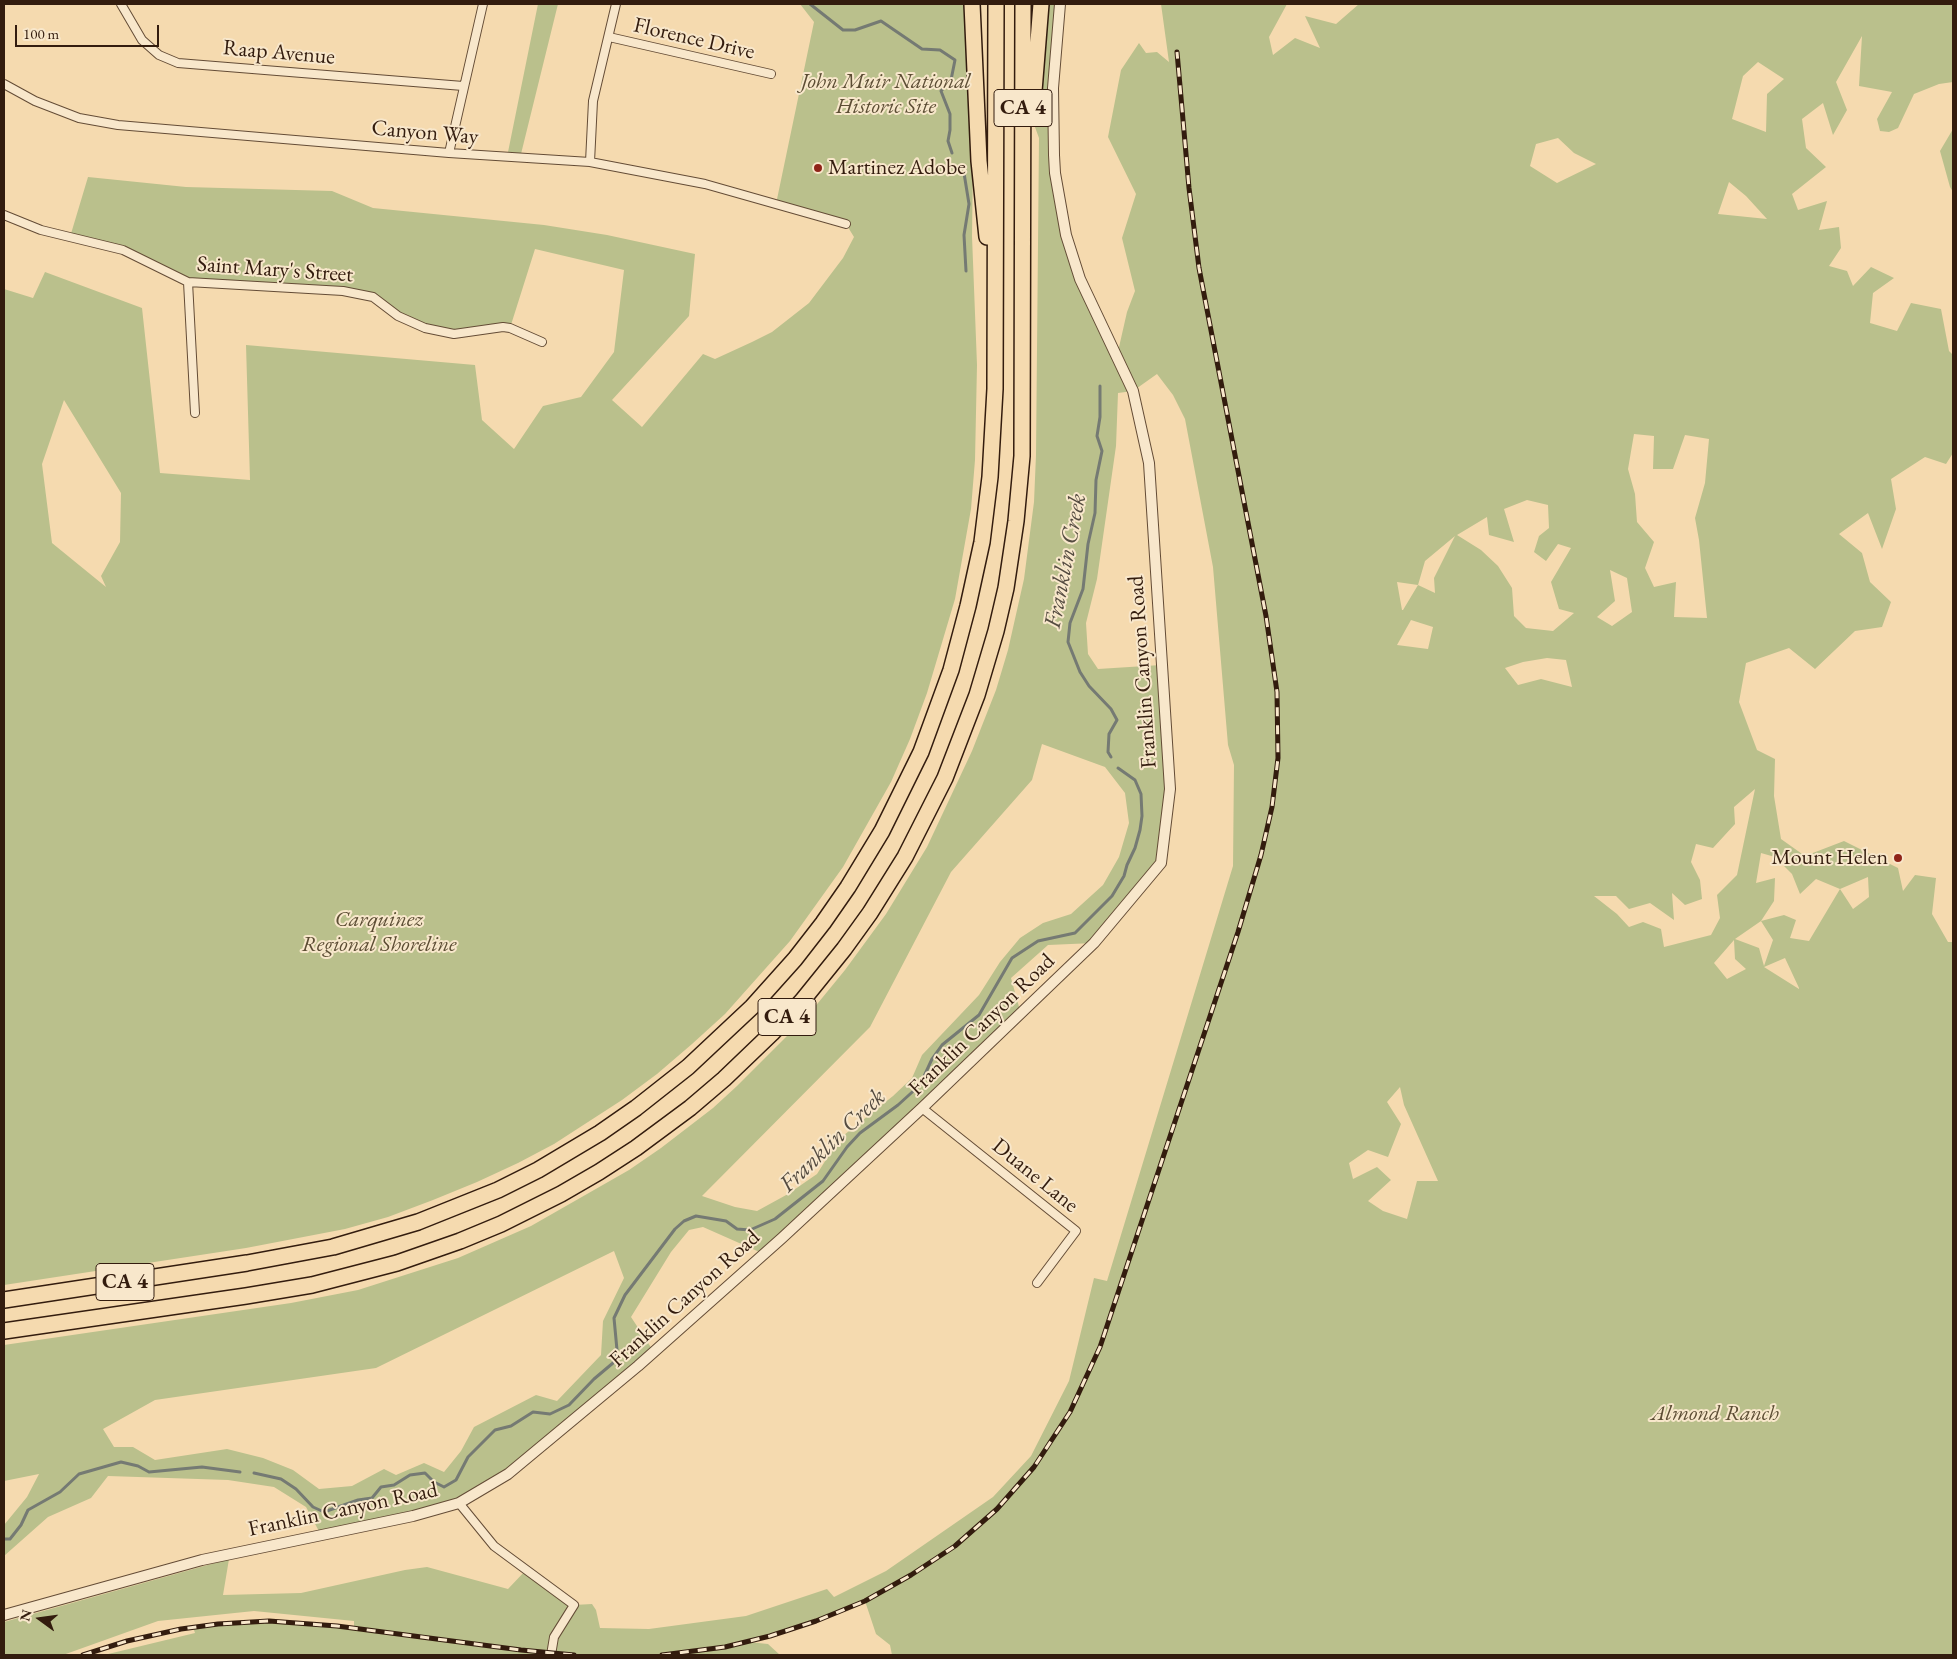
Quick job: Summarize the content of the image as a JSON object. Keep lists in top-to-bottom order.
{
  "streets": {
    "highway": ["CA 4"],
    "street": [
      "Florence Drive",
      "Raap Avenue",
      "Canyon Way",
      "Saint Mary's Street",
      "Franklin Canyon Road",
      "Duane Lane"
    ]
  },
  "crossings": [
    ["Franklin Canyon Road", "Duane Lane"]
  ],
  "water": ["Franklin Creek"],
  "parks": ["John Muir National Historic Site", "Carquinez Regional Shoreline", "Almond Ranch"],
  "places": ["Martinez Adobe", "Mount Helen"],
  "scale_bar": "100 m",
  "north": "left"
}
